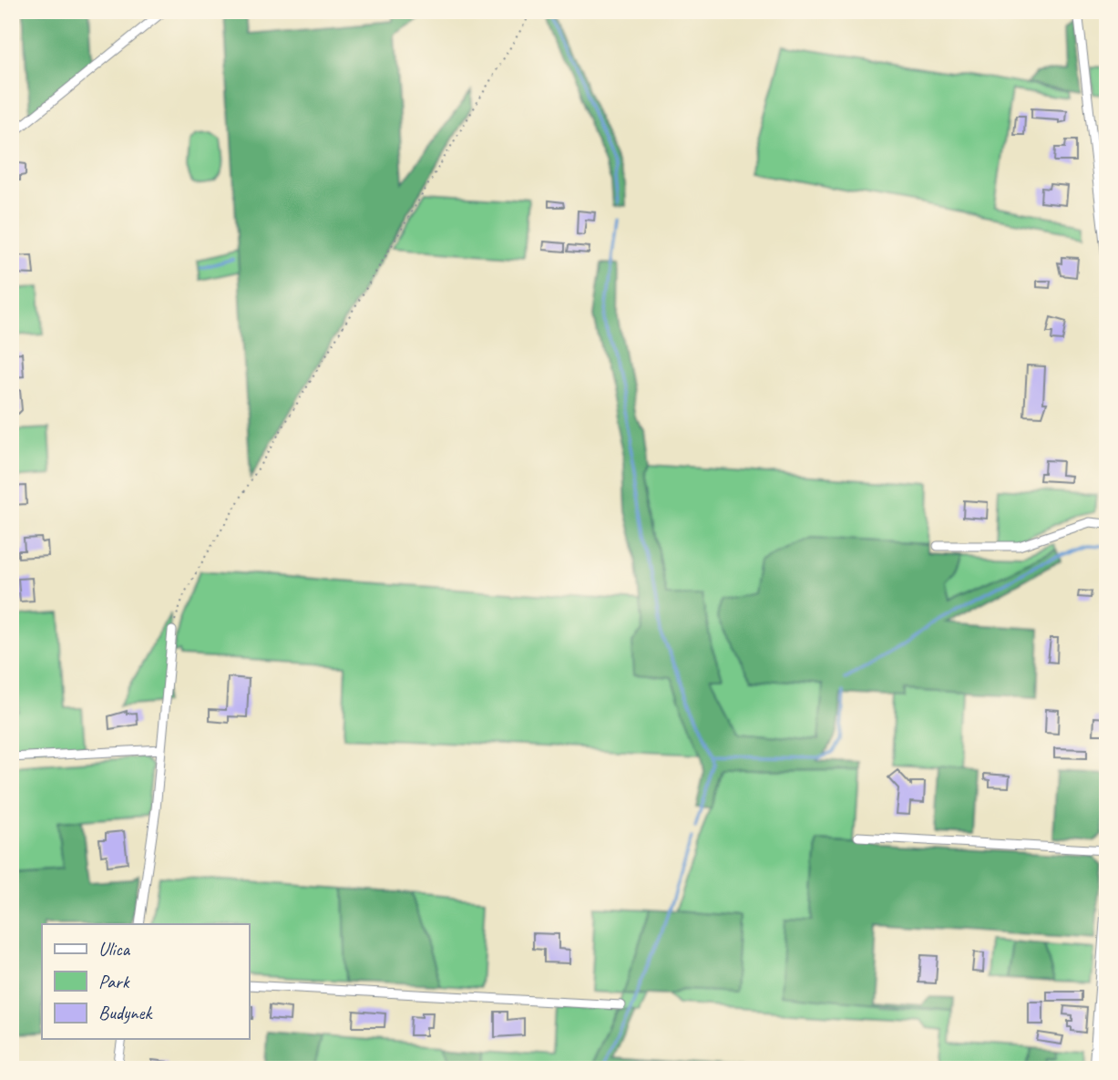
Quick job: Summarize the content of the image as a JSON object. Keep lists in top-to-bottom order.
{
  "legend": ["Ulica", "Park", "Budynek"]
}
